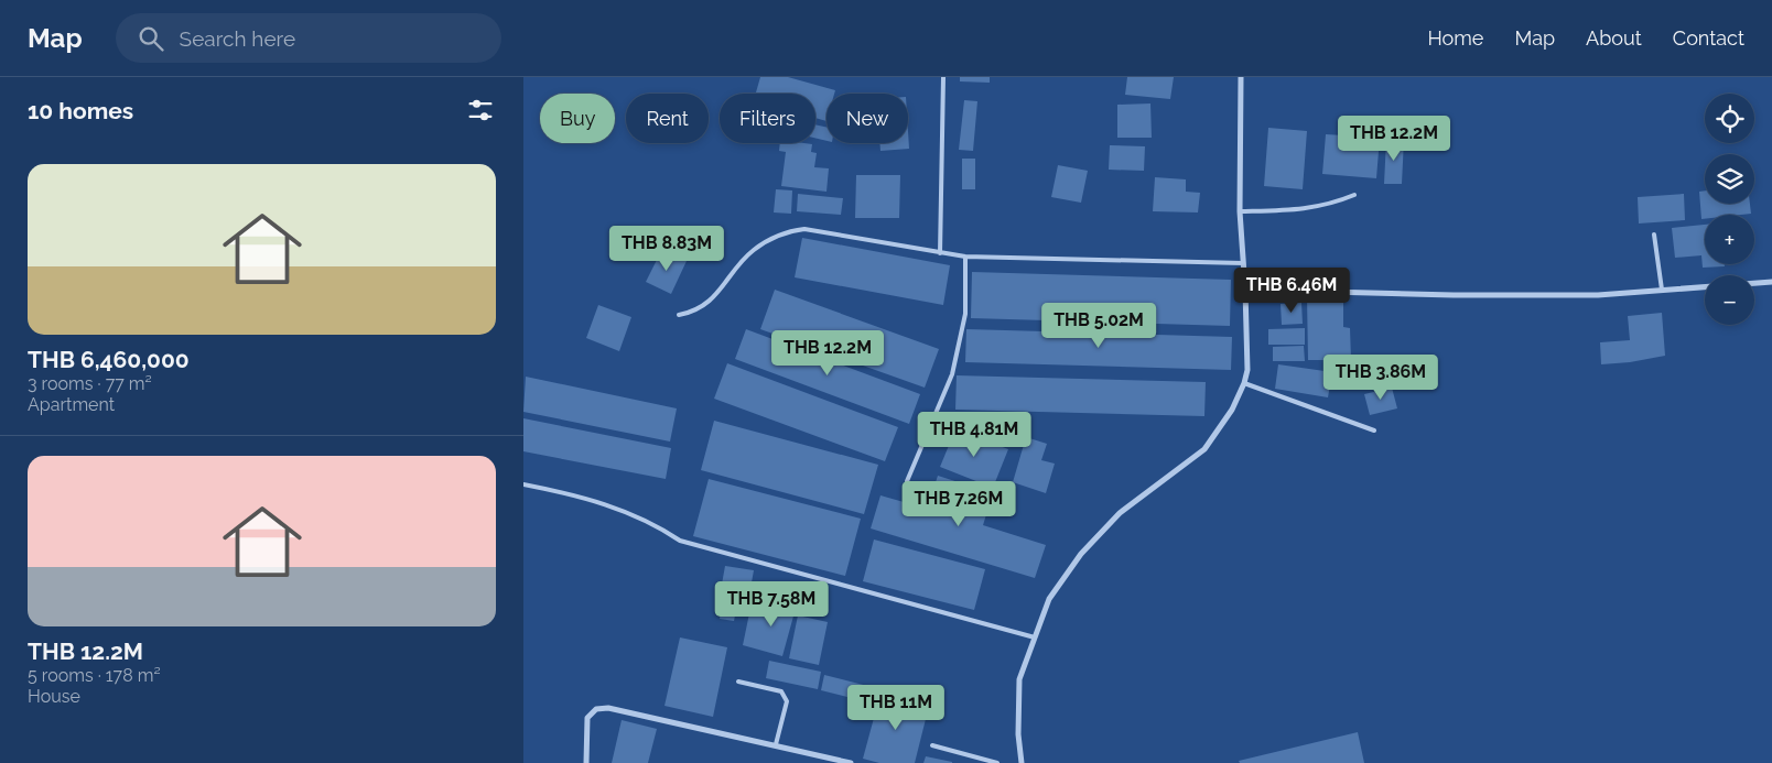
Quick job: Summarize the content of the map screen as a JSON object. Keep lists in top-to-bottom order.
{
  "page": {
    "header": "Map",
    "search": "Search here",
    "nav": [
      "Home",
      "Map",
      "About",
      "Contact"
    ],
    "heading": "10 homes",
    "map_buttons": ["+", "−"],
    "chip": [
      "Buy",
      "Rent",
      "Filters",
      "New"
    ],
    "price": [
      "THB 12.2M",
      "THB 8.83M",
      "THB 6.46M",
      "THB 5.02M",
      "THB 12.2M",
      "THB 3.86M",
      "THB 4.81M",
      "THB 7.26M",
      "THB 7.58M",
      "THB 11M"
    ],
    "list": [
      {
        "name": "THB 6,460,000",
        "note": "3 rooms · 77 m² · Apartment"
      },
      {
        "name": "THB 12.2M",
        "note": "5 rooms · 178 m² · House"
      }
    ]
  }
}
